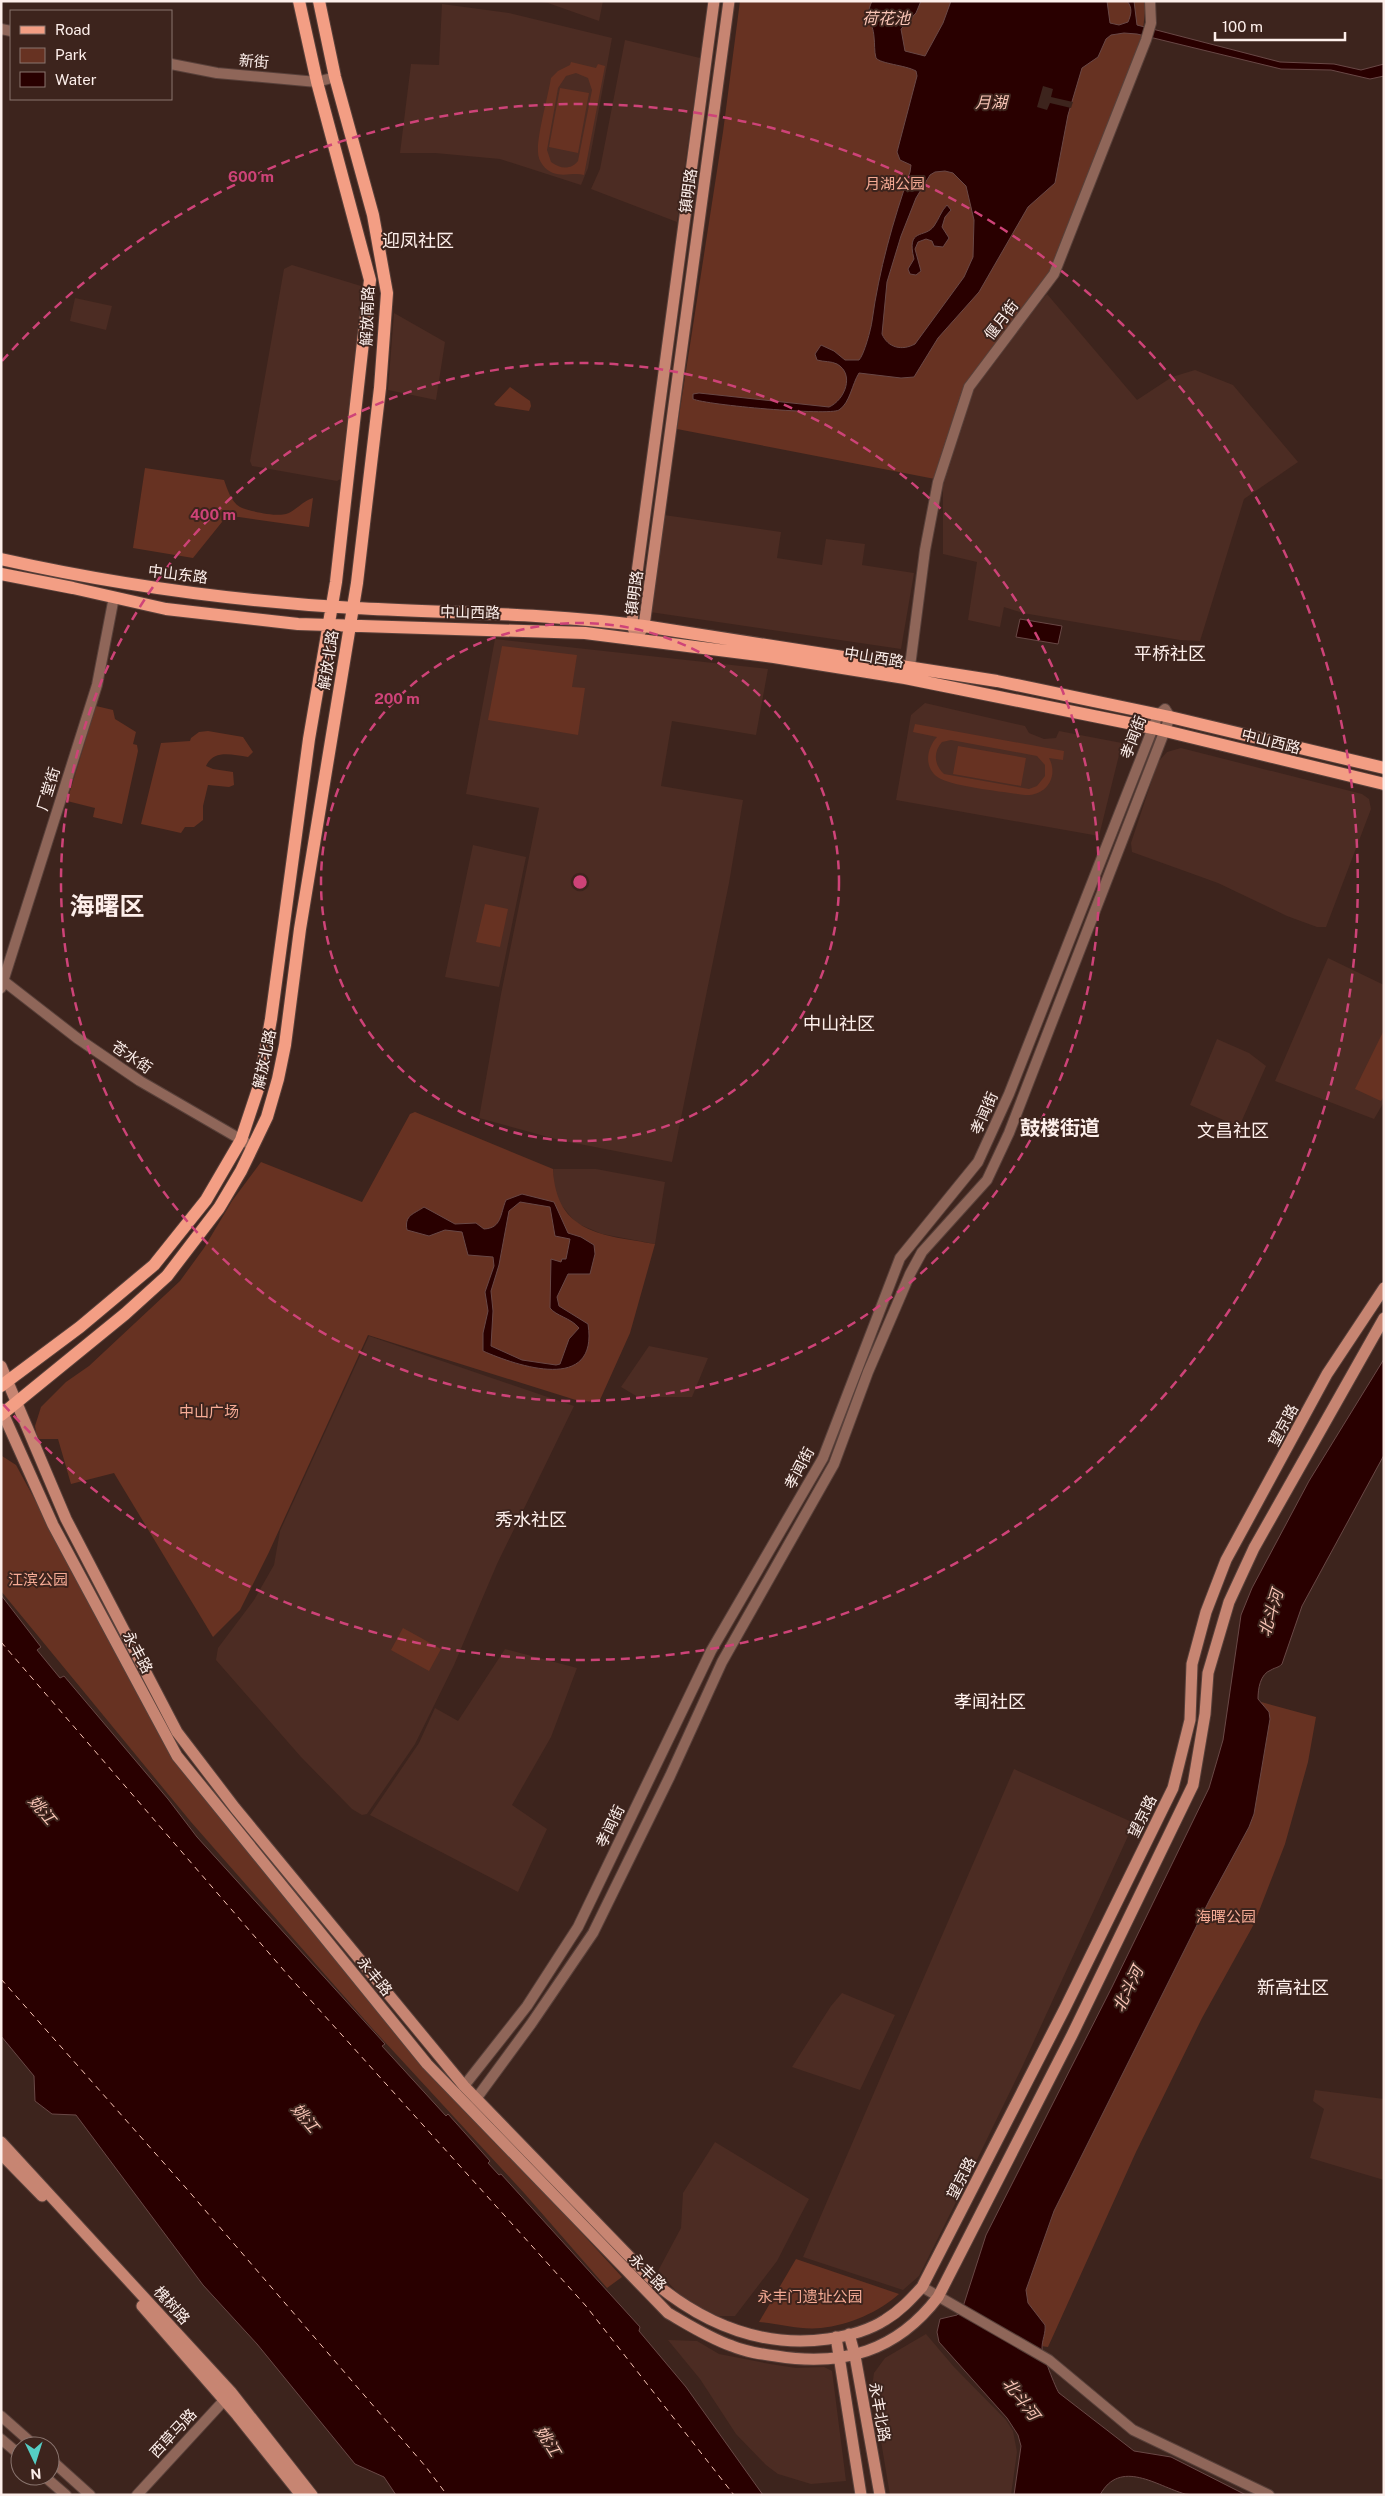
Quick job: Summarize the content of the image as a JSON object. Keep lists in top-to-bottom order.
{
  "streets": {
    "main road": [
      "镇明路",
      "解放南路",
      "中山东路",
      "中山西路",
      "解放北路",
      "望京路",
      "永丰路",
      "槐树路",
      "永丰北路"
    ],
    "street": [
      "新街",
      "偃月街",
      "孝闻街",
      "厂堂街",
      "苍水街",
      "西草马路"
    ]
  },
  "crossings": [
    ["新街", "解放南路"],
    ["镇明路", "中山西路"],
    ["解放南路", "中山东路"],
    ["解放南路", "中山西路"],
    ["解放南路", "解放北路"],
    ["偃月街", "中山西路"],
    ["中山东路", "中山西路"],
    ["中山东路", "解放北路"],
    ["中山西路", "解放北路"],
    ["中山西路", "孝闻街"],
    ["解放北路", "苍水街"],
    ["解放北路", "永丰路"],
    ["孝闻街", "永丰路"],
    ["厂堂街", "苍水街"],
    ["望京路", "永丰路"],
    ["永丰路", "永丰北路"],
    ["槐树路", "西草马路"]
  ],
  "districts": [
    "迎凤社区",
    "平桥社区",
    "海曙区",
    "中山社区",
    "鼓楼街道",
    "文昌社区",
    "秀水社区",
    "孝闻社区",
    "新高社区"
  ],
  "water": [
    "荷花池",
    "月湖",
    "北斗河",
    "姚江"
  ],
  "parks": [
    "月湖公园",
    "中山广场",
    "江滨公园",
    "海曙公园",
    "永丰门遗址公园"
  ],
  "legend": ["Road", "Park", "Water"],
  "scale_bar": "100 m",
  "north": "bottom",
  "rings": ["600 m", "400 m", "200 m"]
}
